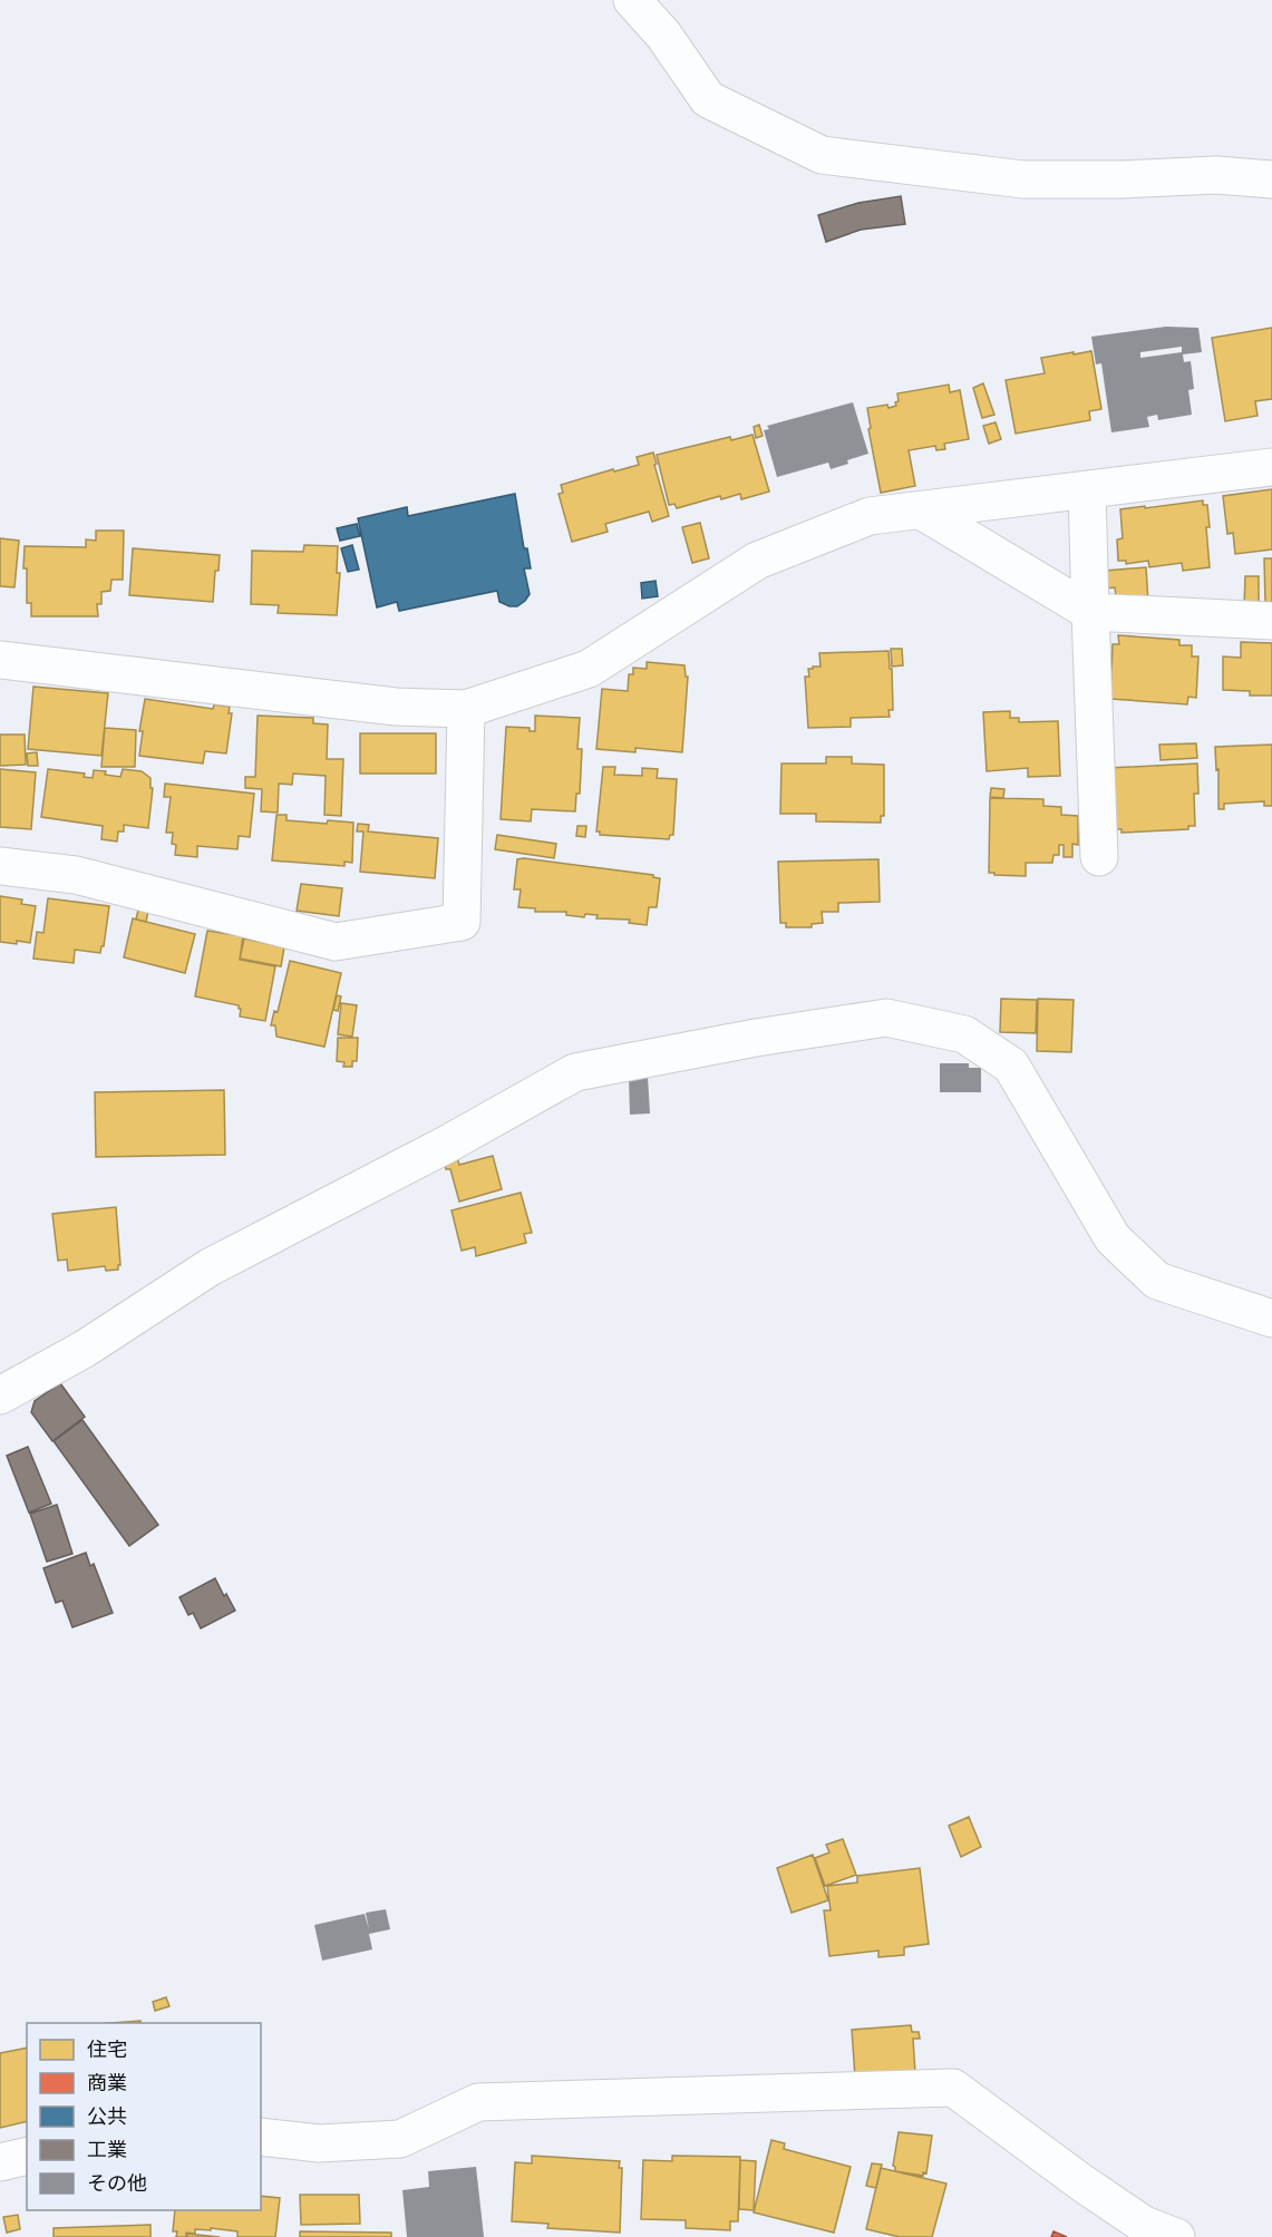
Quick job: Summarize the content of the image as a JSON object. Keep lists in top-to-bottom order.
{
  "legend": [
    "住宅",
    "商業",
    "公共",
    "工業",
    "その他"
  ]
}
